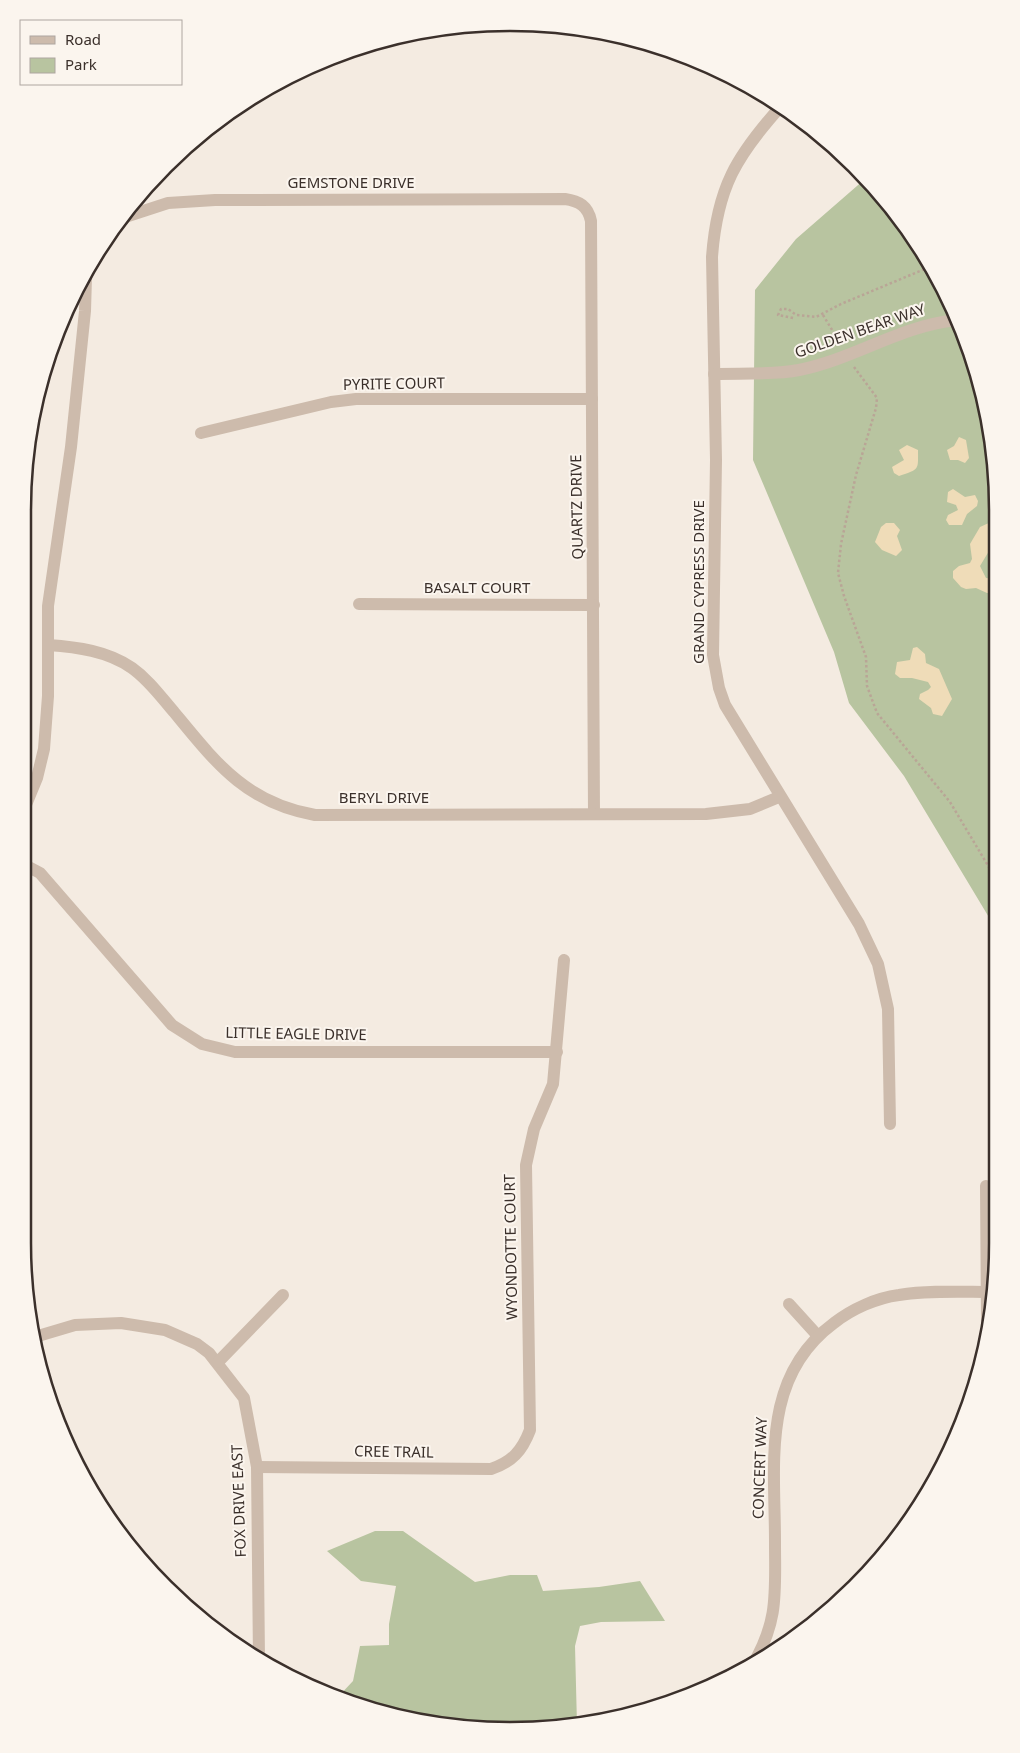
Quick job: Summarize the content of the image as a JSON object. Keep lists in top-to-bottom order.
{
  "streets": {
    "street": [
      "GEMSTONE DRIVE",
      "GOLDEN BEAR WAY",
      "PYRITE COURT",
      "QUARTZ DRIVE",
      "GRAND CYPRESS DRIVE",
      "BASALT COURT",
      "BERYL DRIVE",
      "LITTLE EAGLE DRIVE",
      "WYONDOTTE COURT",
      "CREE TRAIL",
      "CONCERT WAY",
      "FOX DRIVE EAST"
    ]
  },
  "crossings": [
    ["GEMSTONE DRIVE", "QUARTZ DRIVE"],
    ["GOLDEN BEAR WAY", "GRAND CYPRESS DRIVE"],
    ["PYRITE COURT", "QUARTZ DRIVE"],
    ["QUARTZ DRIVE", "BASALT COURT"],
    ["QUARTZ DRIVE", "BERYL DRIVE"],
    ["GRAND CYPRESS DRIVE", "BERYL DRIVE"],
    ["LITTLE EAGLE DRIVE", "WYONDOTTE COURT"],
    ["WYONDOTTE COURT", "CREE TRAIL"],
    ["CREE TRAIL", "FOX DRIVE EAST"]
  ],
  "legend": ["Road", "Park"]
}
